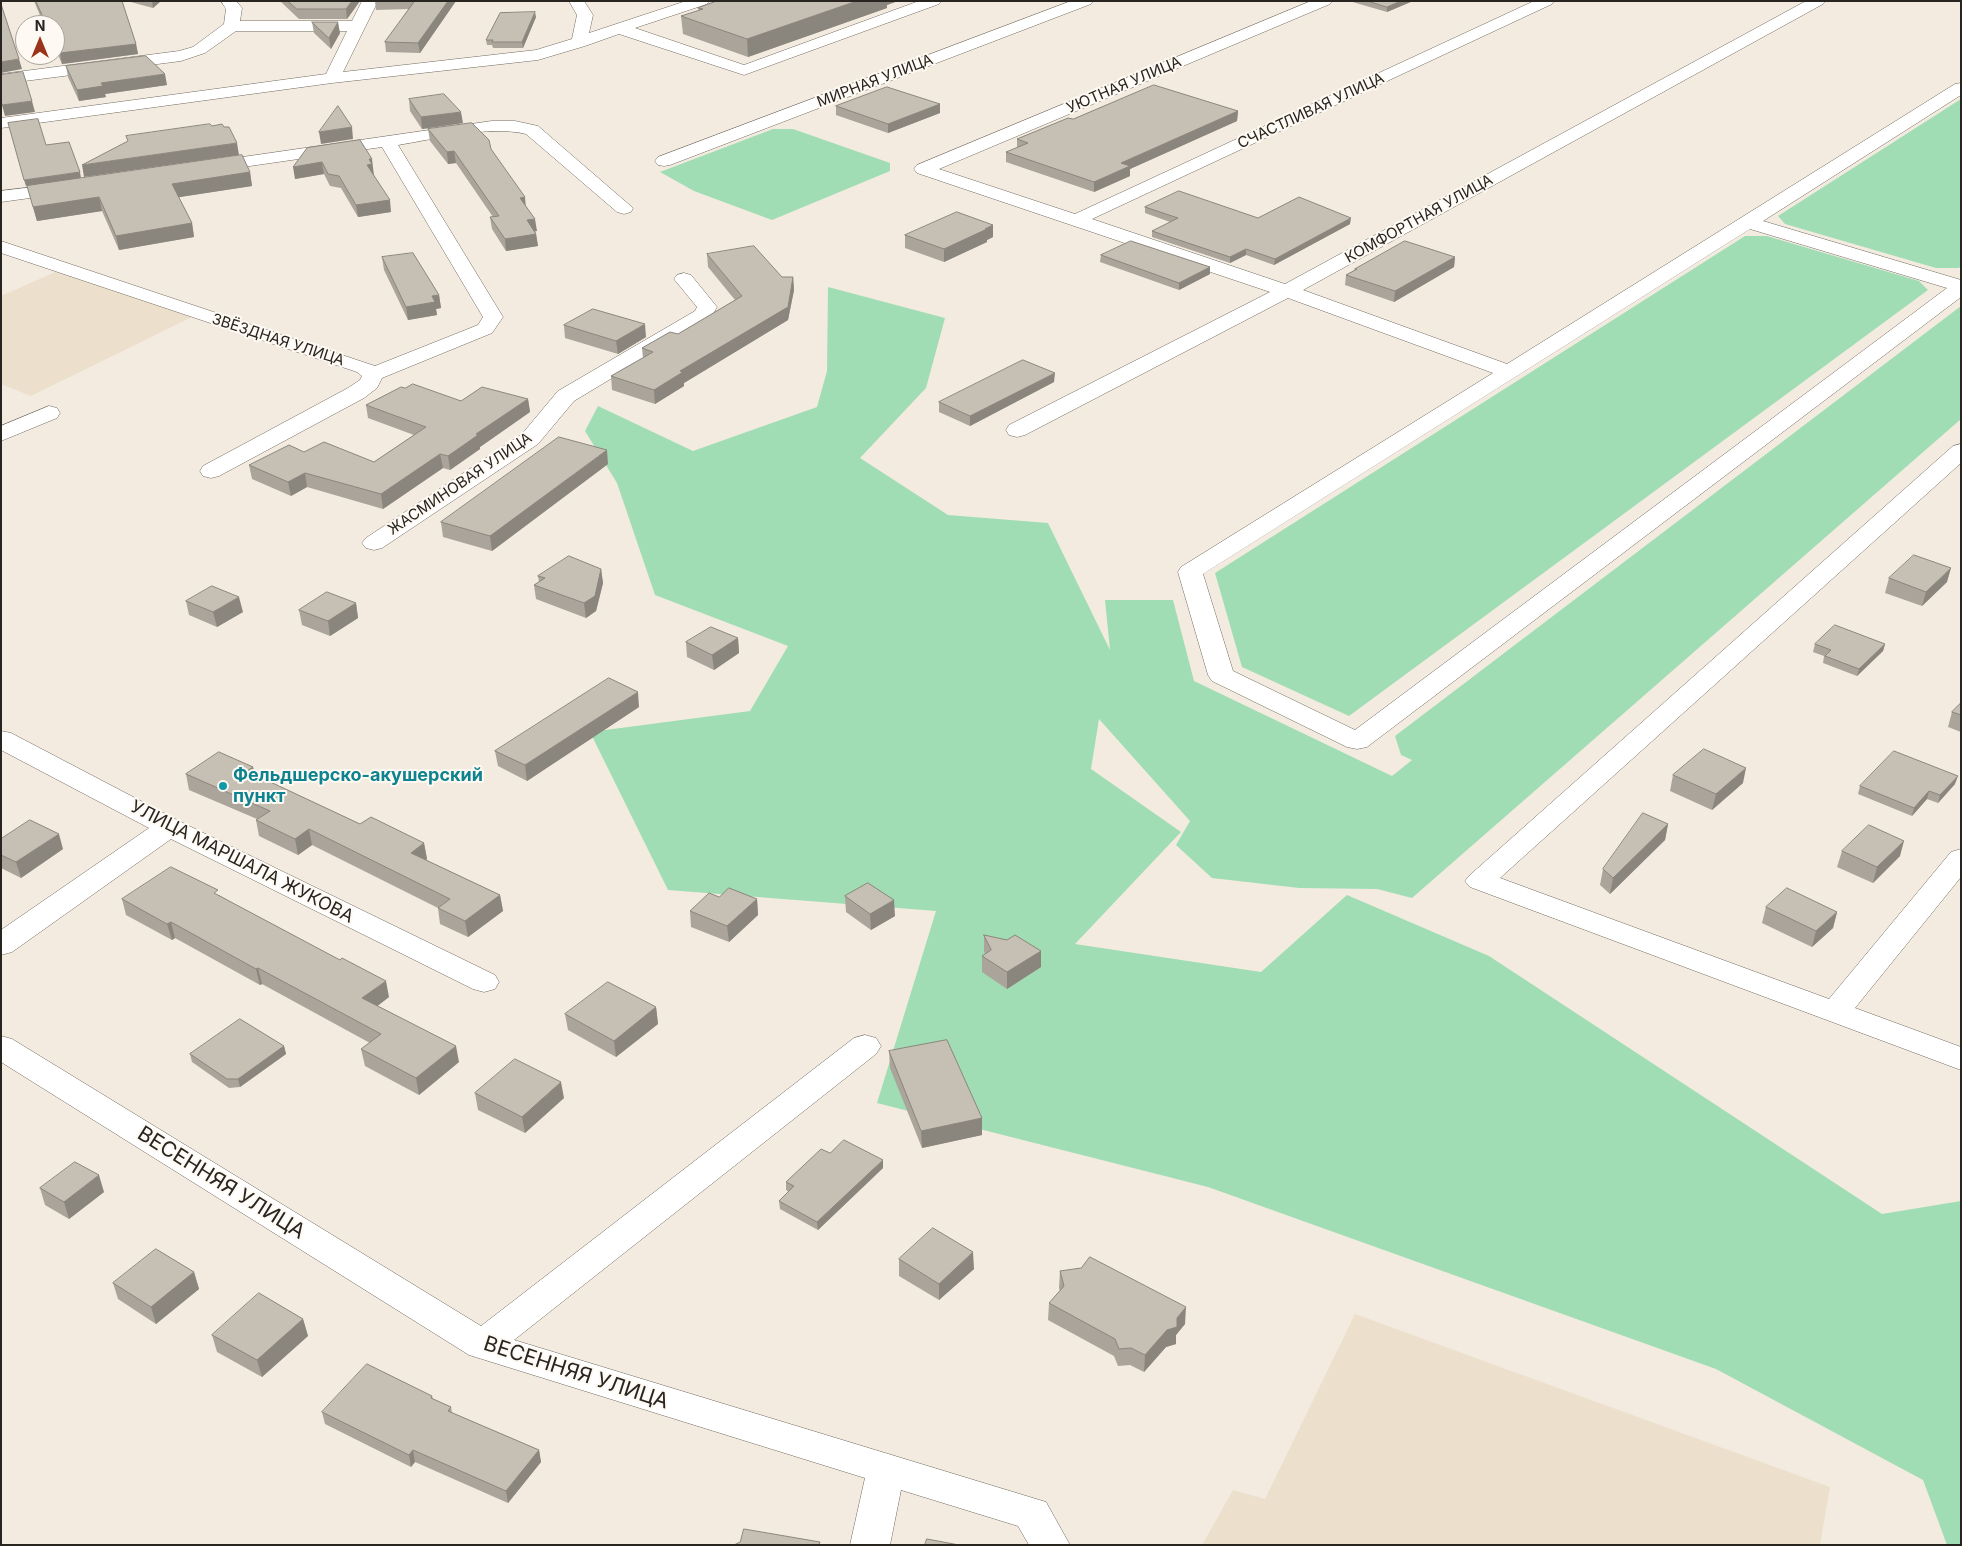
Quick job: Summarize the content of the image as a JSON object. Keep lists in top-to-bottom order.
{
  "streets": {
    "street": [
      "МИРНАЯ УЛИЦА",
      "УЮТНАЯ УЛИЦА",
      "СЧАСТЛИВАЯ УЛИЦА",
      "КОМФОРТНАЯ УЛИЦА",
      "ЗВЁЗДНАЯ УЛИЦА",
      "ЖАСМИНОВАЯ УЛИЦА",
      "УЛИЦА МАРШАЛА ЖУКОВА",
      "ВЕСЕННЯЯ УЛИЦА"
    ]
  },
  "crossings": [
    ["УЮТНАЯ УЛИЦА", "СЧАСТЛИВАЯ УЛИЦА"]
  ],
  "places": ["Фельдшерско-акушерский пункт"],
  "north": "top"
}
